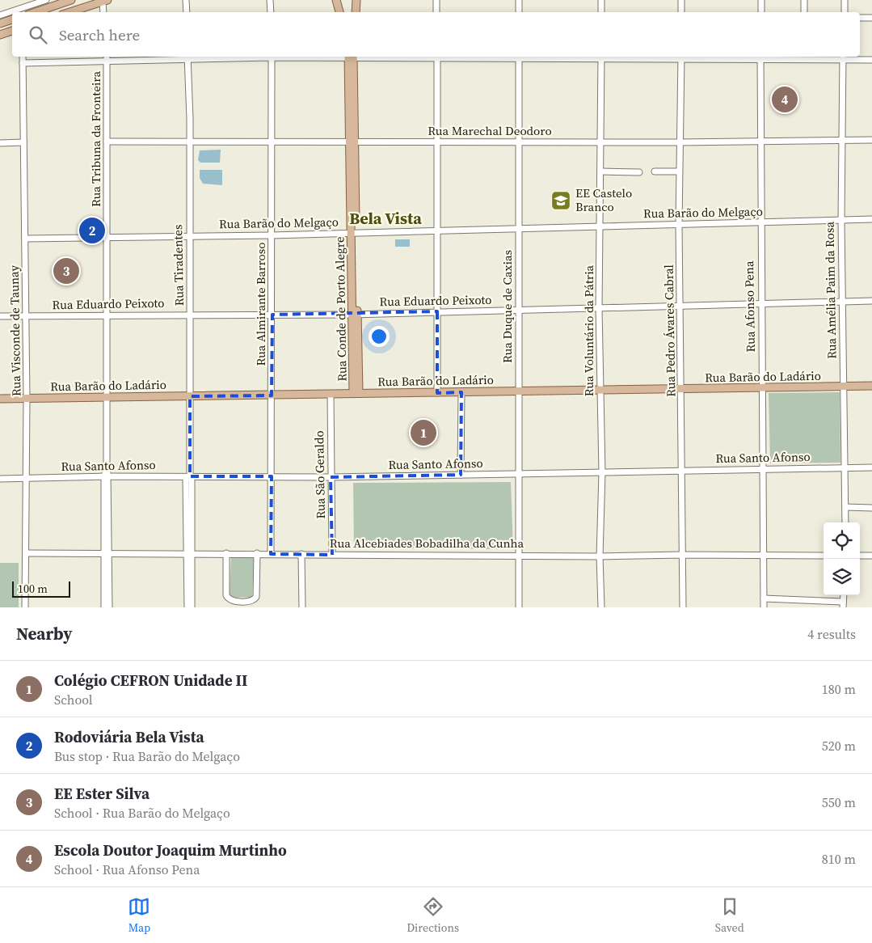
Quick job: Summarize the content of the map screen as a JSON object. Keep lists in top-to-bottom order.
{
  "streets": {
    "main road": ["Rua Conde de Porto Alegre", "Rua Barão do Ladário"],
    "street": [
      "Rua Marechal Deodoro",
      "Rua Tribuna da Fronteira",
      "Rua Barão do Melgaço",
      "Rua Tiradentes",
      "Rua Amélia Paim da Rosa",
      "Rua Eduardo Peixoto",
      "Rua Almirante Barroso",
      "Rua Duque de Caxias",
      "Rua Afonso Pena",
      "Rua Visconde de Taunay",
      "Rua Voluntário da Pátria",
      "Rua Pedro Ávares Cabral",
      "Rua Santo Afonso",
      "Rua São Geraldo",
      "Rua Alcebiades Bobadilha da Cunha"
    ]
  },
  "crossings": [
    ["Rua Marechal Deodoro", "Rua Tribuna da Fronteira"],
    ["Rua Marechal Deodoro", "Rua Tiradentes"],
    ["Rua Marechal Deodoro", "Rua Amélia Paim da Rosa"],
    ["Rua Marechal Deodoro", "Rua Almirante Barroso"],
    ["Rua Marechal Deodoro", "Rua Duque de Caxias"],
    ["Rua Marechal Deodoro", "Rua Afonso Pena"],
    ["Rua Marechal Deodoro", "Rua Conde de Porto Alegre"],
    ["Rua Marechal Deodoro", "Rua Voluntário da Pátria"],
    ["Rua Marechal Deodoro", "Rua Pedro Ávares Cabral"],
    ["Rua Tribuna da Fronteira", "Rua Barão do Melgaço"],
    ["Rua Tribuna da Fronteira", "Rua Eduardo Peixoto"],
    ["Rua Tribuna da Fronteira", "Rua Barão do Ladário"],
    ["Rua Tribuna da Fronteira", "Rua Santo Afonso"],
    ["Rua Tribuna da Fronteira", "Rua Alcebiades Bobadilha da Cunha"],
    ["Rua Barão do Melgaço", "Rua Tiradentes"],
    ["Rua Barão do Melgaço", "Rua Amélia Paim da Rosa"],
    ["Rua Barão do Melgaço", "Rua Almirante Barroso"],
    ["Rua Barão do Melgaço", "Rua Duque de Caxias"],
    ["Rua Barão do Melgaço", "Rua Afonso Pena"],
    ["Rua Barão do Melgaço", "Rua Conde de Porto Alegre"],
    ["Rua Barão do Melgaço", "Rua Visconde de Taunay"],
    ["Rua Barão do Melgaço", "Rua Voluntário da Pátria"],
    ["Rua Barão do Melgaço", "Rua Pedro Ávares Cabral"],
    ["Rua Tiradentes", "Rua Eduardo Peixoto"],
    ["Rua Tiradentes", "Rua Barão do Ladário"],
    ["Rua Tiradentes", "Rua Santo Afonso"],
    ["Rua Tiradentes", "Rua Alcebiades Bobadilha da Cunha"],
    ["Rua Amélia Paim da Rosa", "Rua Eduardo Peixoto"],
    ["Rua Amélia Paim da Rosa", "Rua Barão do Ladário"],
    ["Rua Amélia Paim da Rosa", "Rua Santo Afonso"],
    ["Rua Eduardo Peixoto", "Rua Almirante Barroso"],
    ["Rua Eduardo Peixoto", "Rua Duque de Caxias"],
    ["Rua Eduardo Peixoto", "Rua Afonso Pena"],
    ["Rua Eduardo Peixoto", "Rua Conde de Porto Alegre"],
    ["Rua Eduardo Peixoto", "Rua Visconde de Taunay"],
    ["Rua Eduardo Peixoto", "Rua Voluntário da Pátria"],
    ["Rua Eduardo Peixoto", "Rua Pedro Ávares Cabral"],
    ["Rua Almirante Barroso", "Rua Barão do Ladário"],
    ["Rua Almirante Barroso", "Rua Santo Afonso"],
    ["Rua Almirante Barroso", "Rua Alcebiades Bobadilha da Cunha"],
    ["Rua Duque de Caxias", "Rua Barão do Ladário"],
    ["Rua Duque de Caxias", "Rua Santo Afonso"],
    ["Rua Duque de Caxias", "Rua Alcebiades Bobadilha da Cunha"],
    ["Rua Afonso Pena", "Rua Barão do Ladário"],
    ["Rua Afonso Pena", "Rua Santo Afonso"],
    ["Rua Afonso Pena", "Rua Alcebiades Bobadilha da Cunha"],
    ["Rua Conde de Porto Alegre", "Rua Barão do Ladário"],
    ["Rua Visconde de Taunay", "Rua Barão do Ladário"],
    ["Rua Visconde de Taunay", "Rua Santo Afonso"],
    ["Rua Visconde de Taunay", "Rua Alcebiades Bobadilha da Cunha"],
    ["Rua Voluntário da Pátria", "Rua Barão do Ladário"],
    ["Rua Voluntário da Pátria", "Rua Santo Afonso"],
    ["Rua Voluntário da Pátria", "Rua Alcebiades Bobadilha da Cunha"],
    ["Rua Pedro Ávares Cabral", "Rua Barão do Ladário"],
    ["Rua Pedro Ávares Cabral", "Rua Santo Afonso"],
    ["Rua Pedro Ávares Cabral", "Rua Alcebiades Bobadilha da Cunha"],
    ["Rua Barão do Ladário", "Rua São Geraldo"],
    ["Rua Santo Afonso", "Rua São Geraldo"],
    ["Rua São Geraldo", "Rua Alcebiades Bobadilha da Cunha"]
  ],
  "districts": ["Bela Vista"],
  "places": {
    "school or university": ["EE Castelo Branco"]
  },
  "scale_bar": "100 m",
  "page": {
    "search": "Search here",
    "pins": [
      "4",
      "2",
      "3",
      "1"
    ],
    "scale": "100 m",
    "heading": ["Nearby", "4 results"],
    "list": [
      {
        "mark": "1",
        "name": "Colégio CEFRON Unidade II",
        "note": "School",
        "value": "180 m"
      },
      {
        "mark": "2",
        "name": "Rodoviária Bela Vista",
        "note": "Bus stop · Rua Barão do Melgaço",
        "value": "520 m"
      },
      {
        "mark": "3",
        "name": "EE Ester Silva",
        "note": "School · Rua Barão do Melgaço",
        "value": "550 m"
      },
      {
        "mark": "4",
        "name": "Escola Doutor Joaquim Murtinho",
        "note": "School · Rua Afonso Pena",
        "value": "810 m"
      }
    ],
    "nav": ["Map", "Directions", "Saved"]
  }
}
